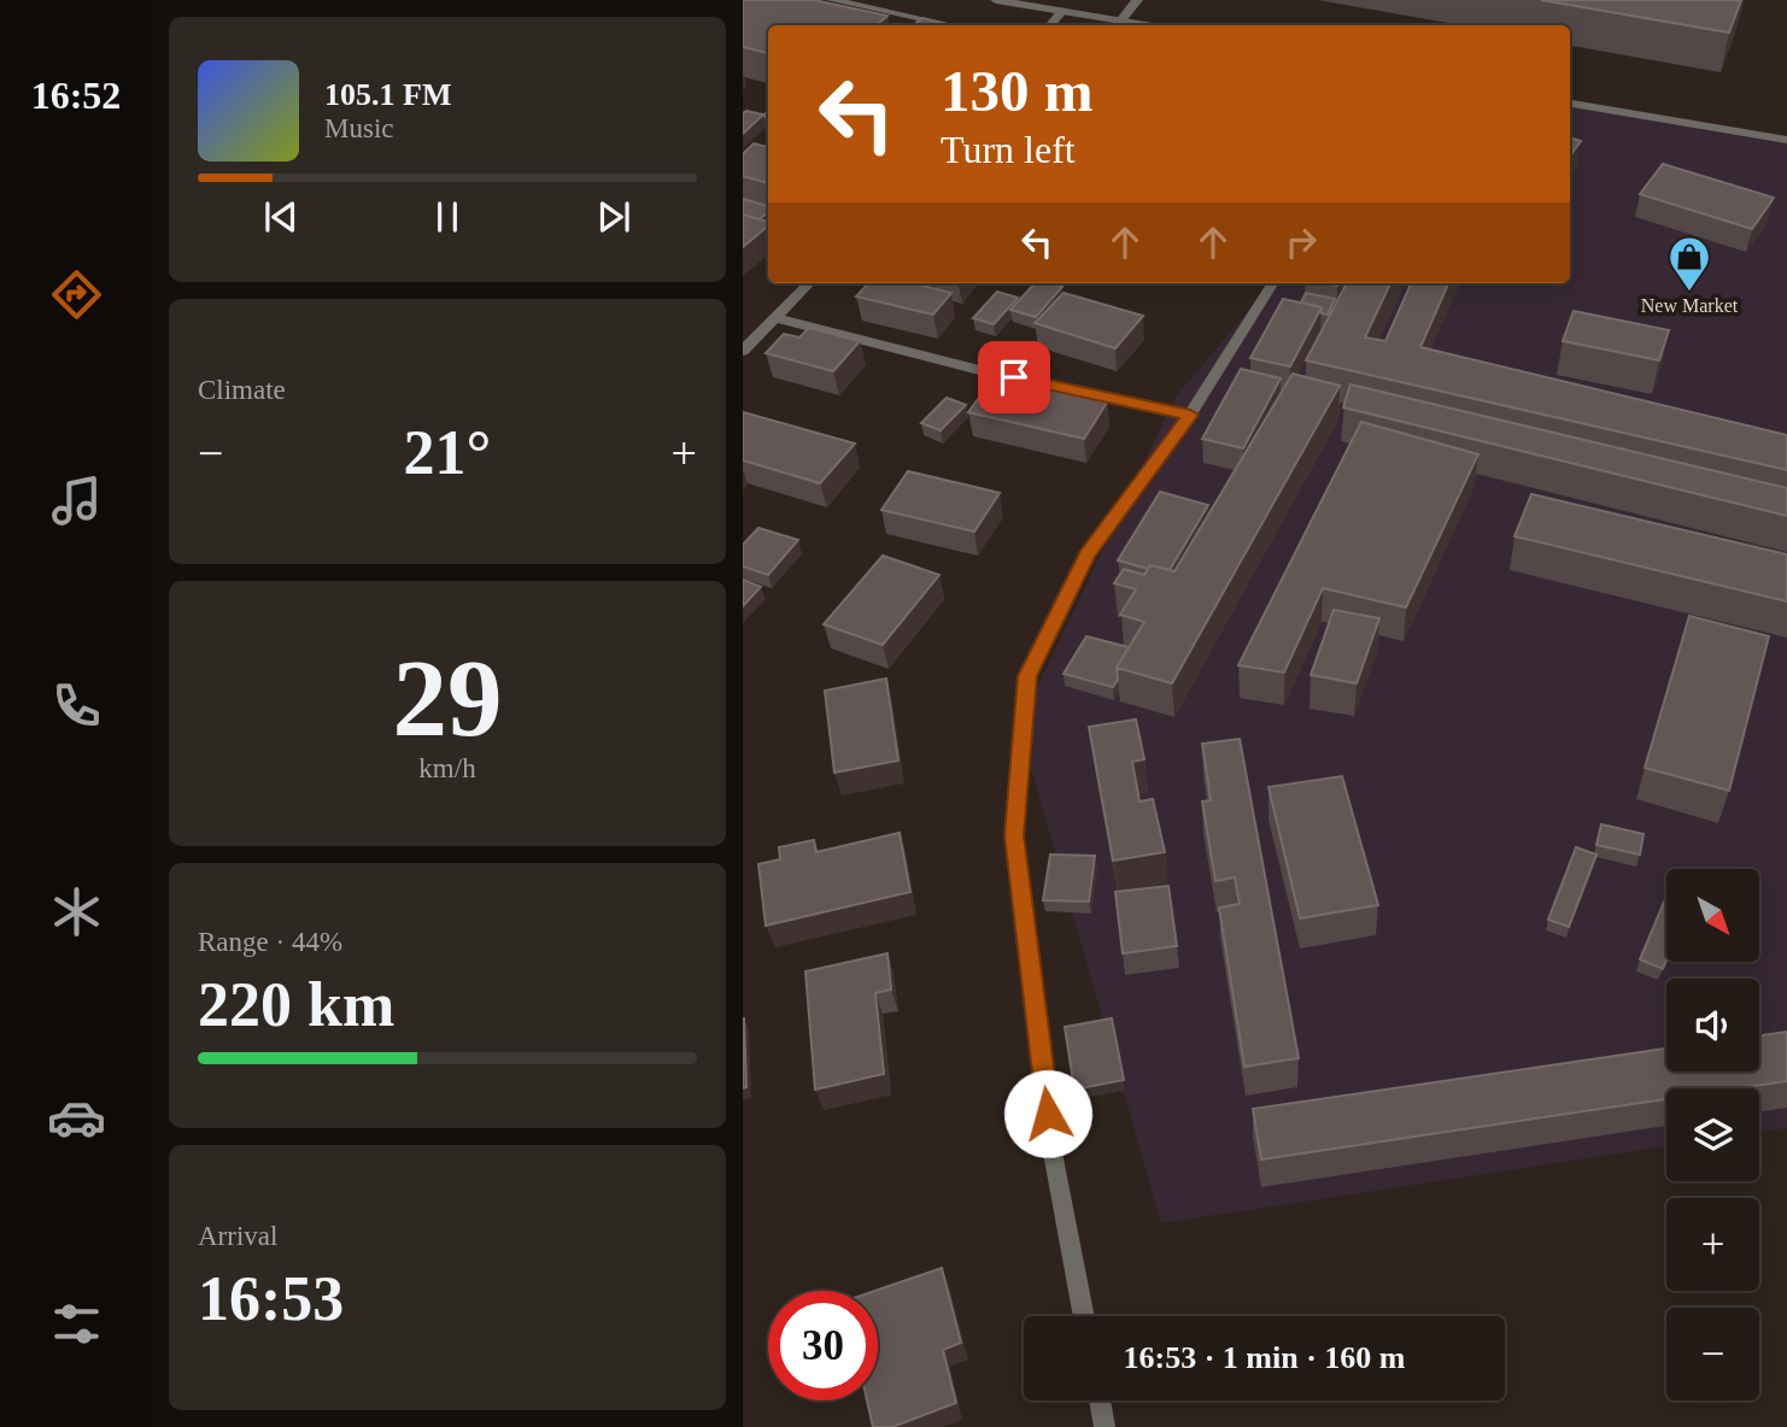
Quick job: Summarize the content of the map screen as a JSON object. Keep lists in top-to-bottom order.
{
  "places": {
    "shop": ["New Market"]
  },
  "north": "bottom right",
  "page": {
    "tabs": "16:52",
    "turn": ["130 m", "Turn left"],
    "song": ["105.1 FM", "Music"],
    "tile": [
      "Climate",
      ["29", "km/h"],
      ["Range · 44%", "220 km"],
      ["Arrival", "16:53"]
    ],
    "heat": ["−", "21°", "+"],
    "map_buttons": ["+", "−"],
    "limit": "30",
    "trip": "16:53 · 1 min · 160 m"
  }
}
